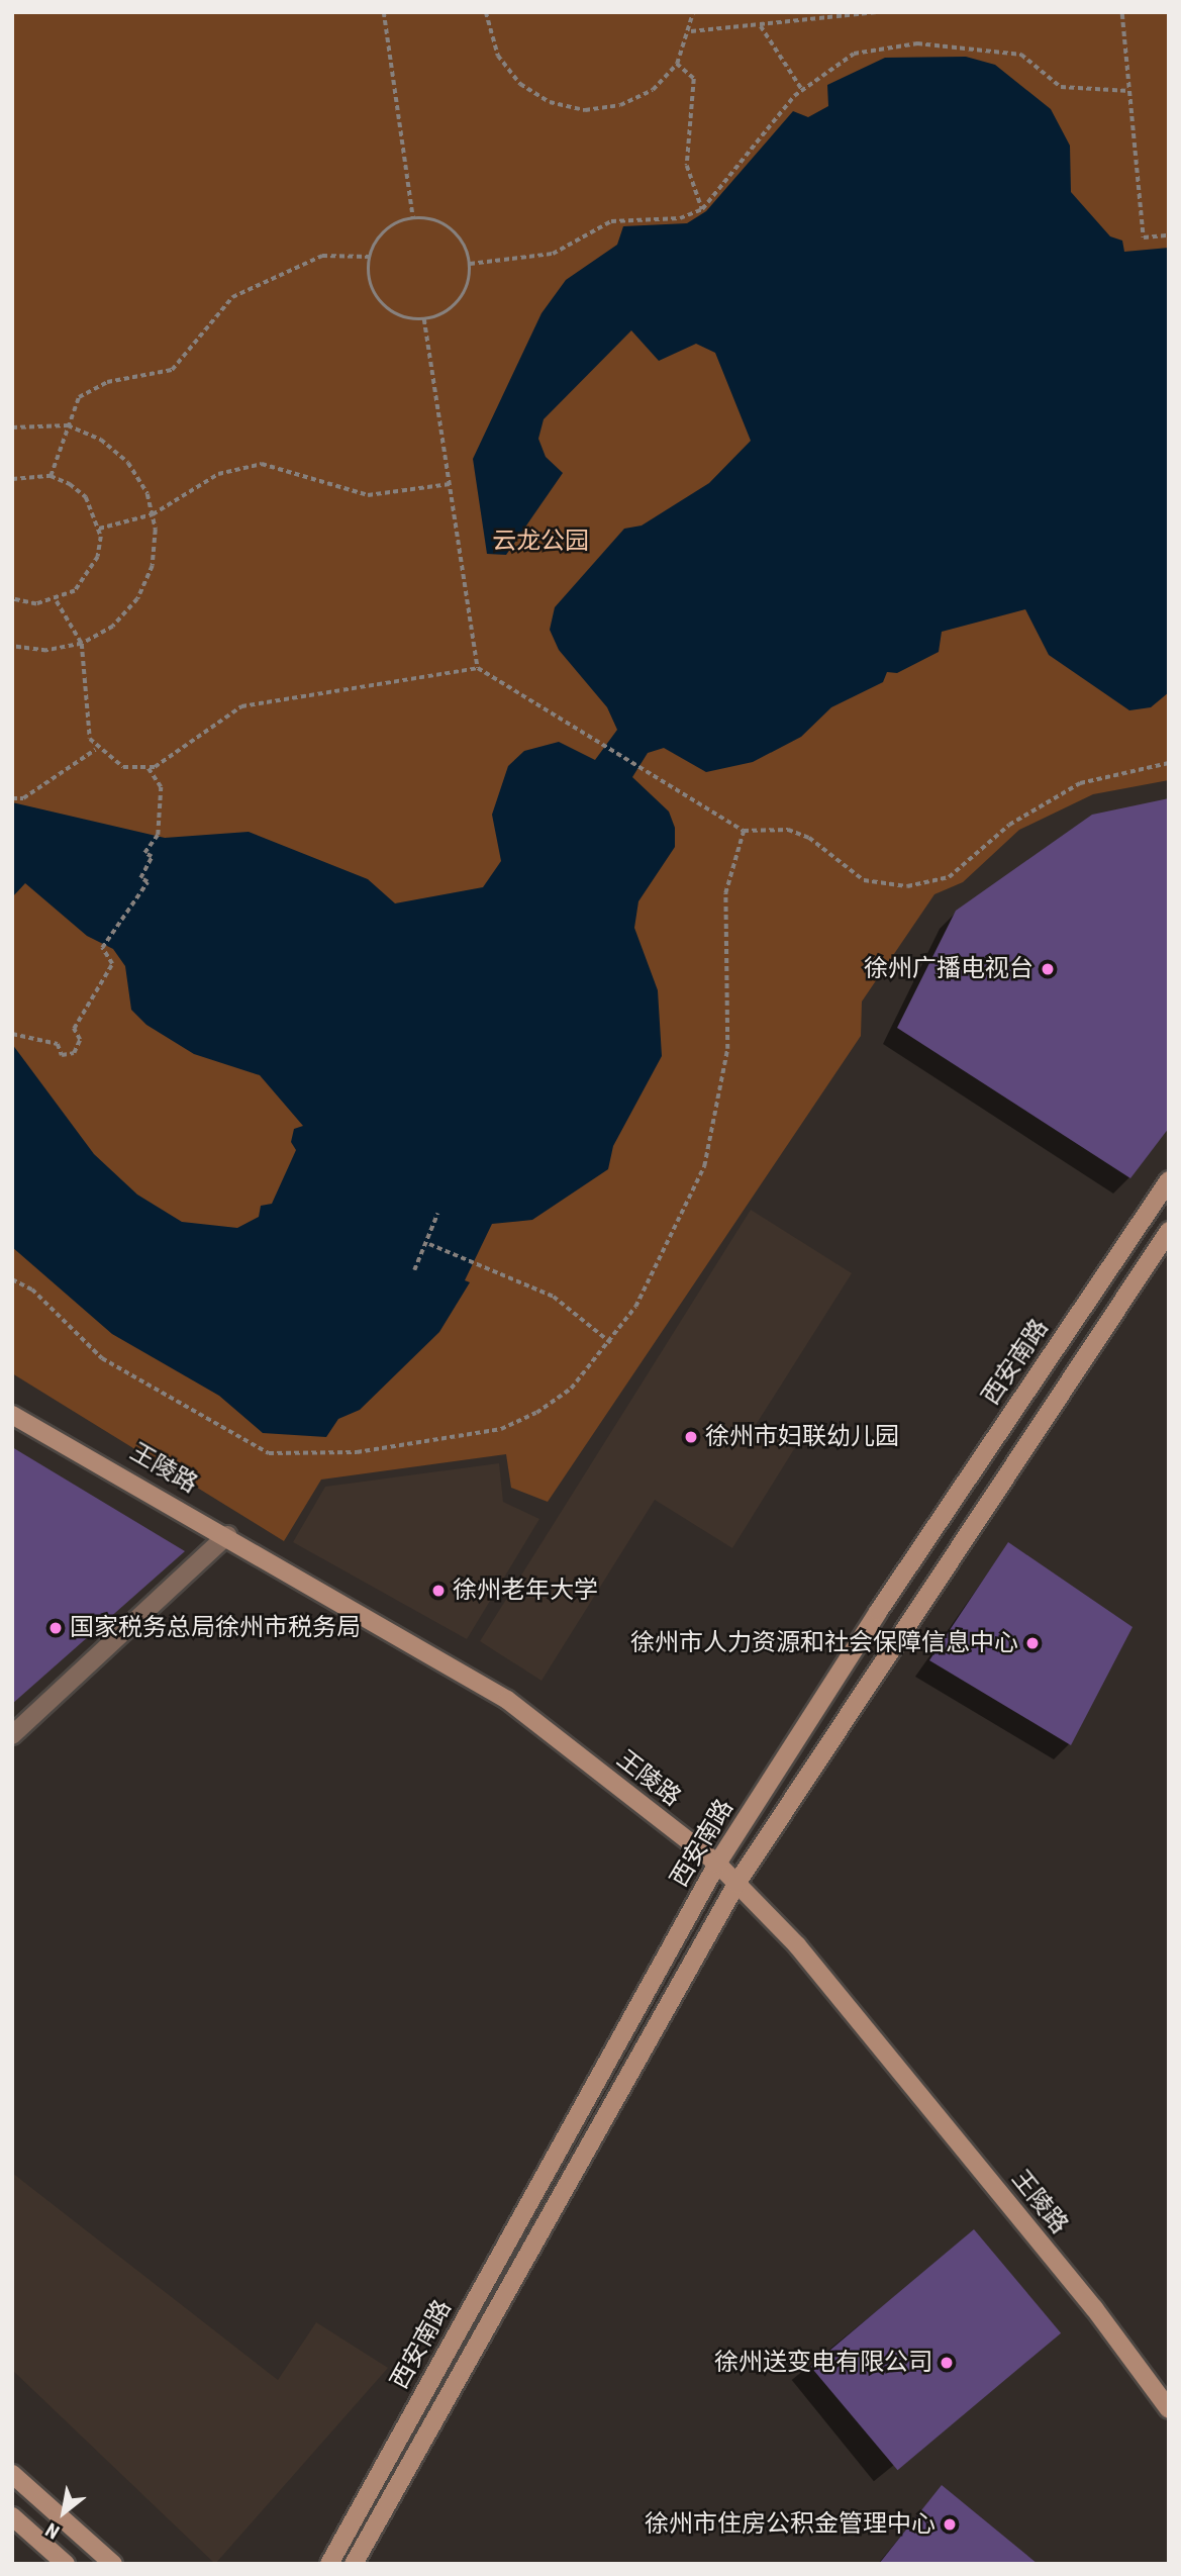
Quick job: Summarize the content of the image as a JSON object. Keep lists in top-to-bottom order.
{
  "streets": {
    "main road": ["西安南路", "王陵路"]
  },
  "crossings": [
    ["西安南路", "王陵路"]
  ],
  "parks": ["云龙公园"],
  "places": [
    "徐州广播电视台",
    "徐州市妇联幼儿园",
    "徐州老年大学",
    "国家税务总局徐州市税务局",
    "徐州市人力资源和社会保障信息中心",
    "徐州送变电有限公司",
    "徐州市住房公积金管理中心"
  ],
  "north": "bottom left"
}
